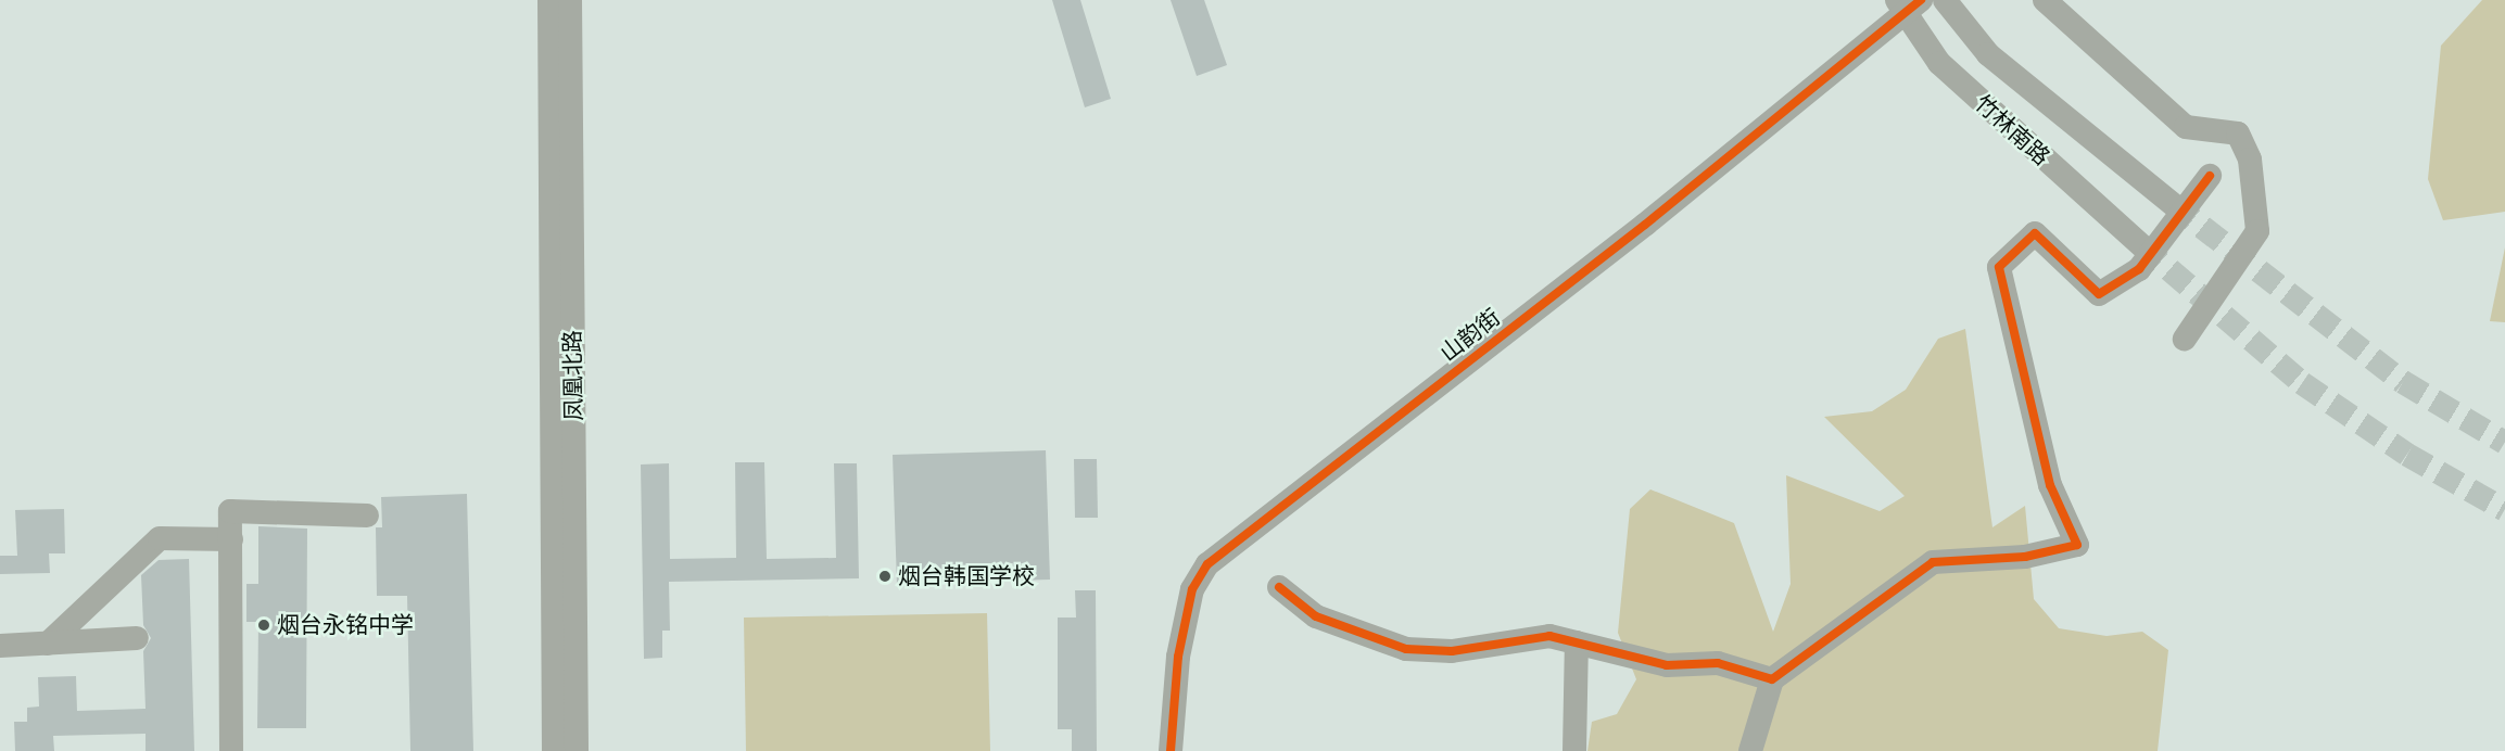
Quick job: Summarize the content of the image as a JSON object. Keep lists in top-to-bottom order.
{
  "streets": {
    "street": ["竹林南路", "山韵街", "凤凰北路"]
  },
  "crossings": [
    ["竹林南路", "山韵街"]
  ],
  "places": ["烟台韩国学校", "烟台永铭中学"]
}
